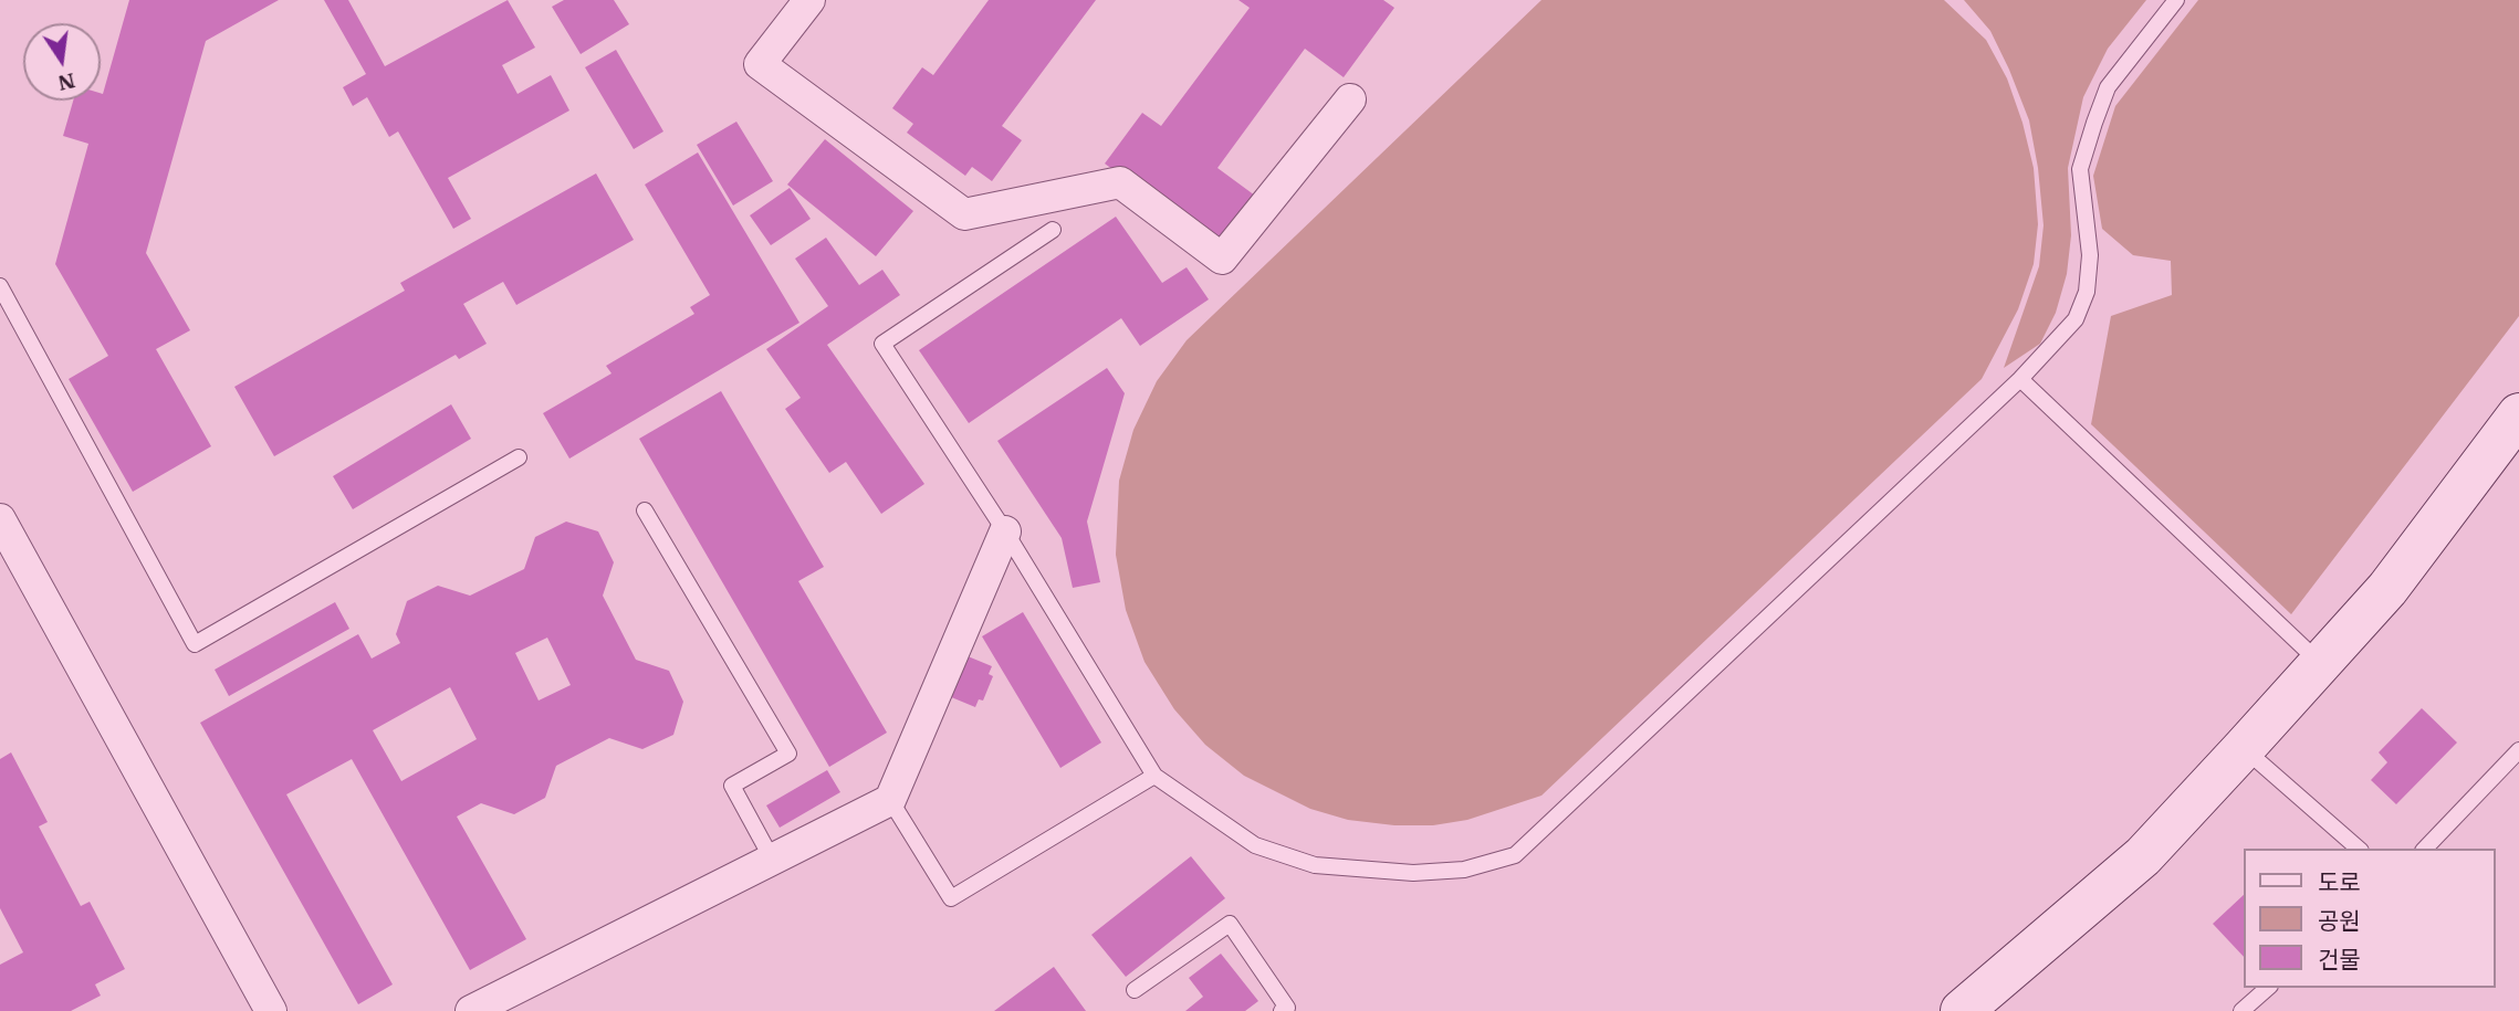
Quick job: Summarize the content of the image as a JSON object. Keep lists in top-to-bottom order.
{
  "legend": ["도로", "공원", "건물"],
  "north": "bottom"
}
